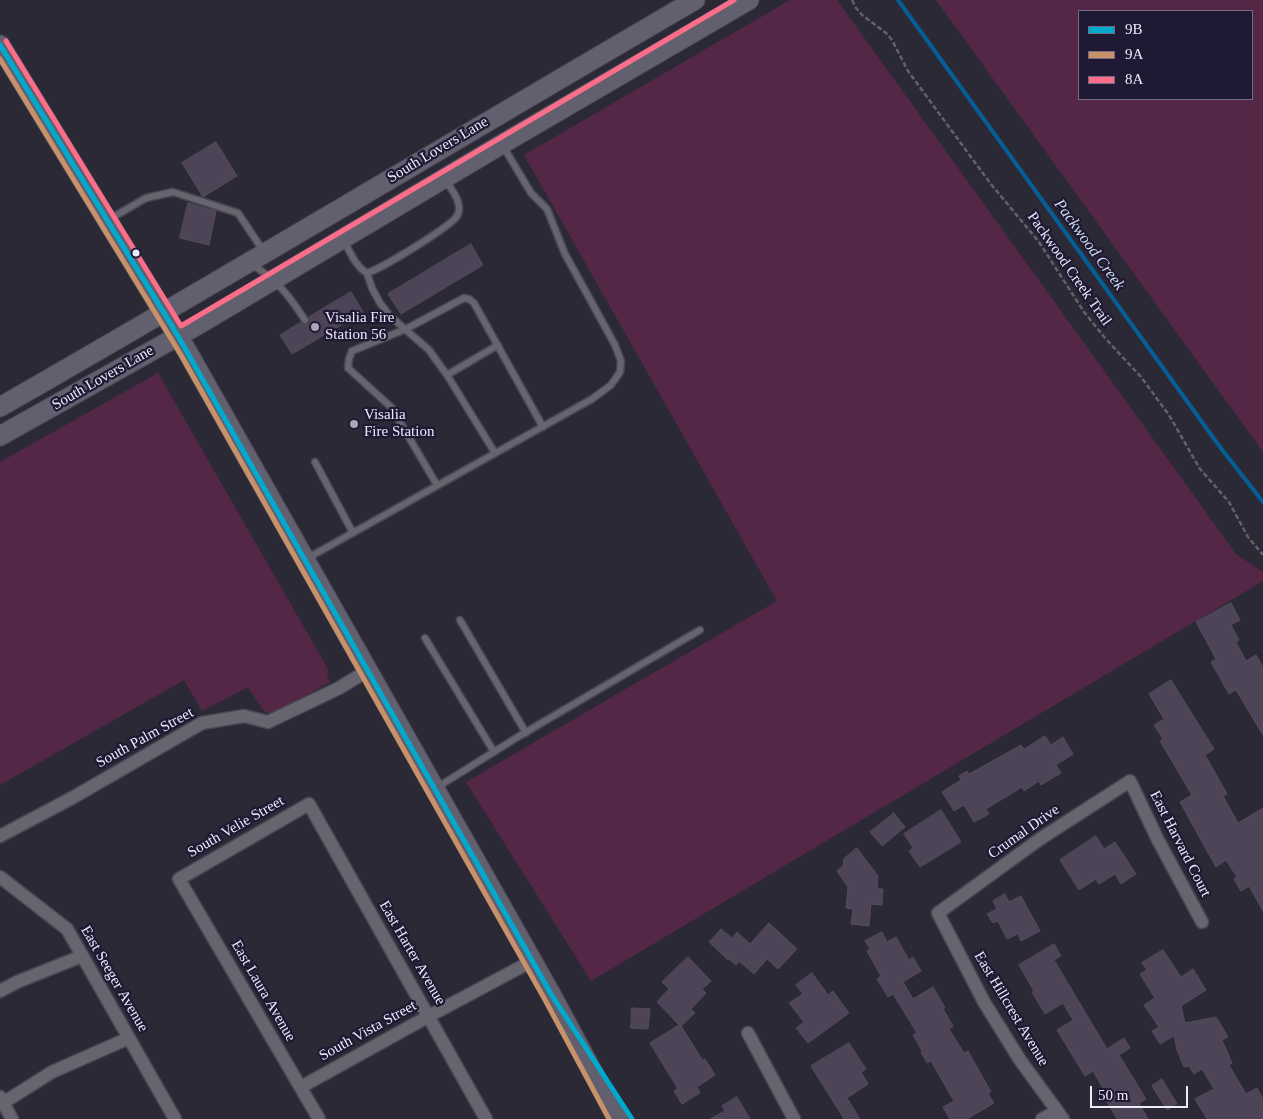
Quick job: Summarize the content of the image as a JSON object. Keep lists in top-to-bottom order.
{
  "streets": {
    "main road": ["South Lovers Lane"],
    "street": [
      "South Palm Street",
      "South Velie Street",
      "Crumal Drive",
      "East Harvard Court",
      "East Harter Avenue",
      "East Seeger Avenue",
      "East Laura Avenue",
      "East Hillcrest Avenue",
      "South Vista Street"
    ],
    "path": ["Packwood Creek Trail"]
  },
  "crossings": [
    ["South Velie Street", "East Harter Avenue"],
    ["South Velie Street", "East Laura Avenue"],
    ["Crumal Drive", "East Harvard Court"],
    ["Crumal Drive", "East Hillcrest Avenue"],
    ["East Harter Avenue", "South Vista Street"],
    ["East Laura Avenue", "South Vista Street"]
  ],
  "water": ["Packwood Creek"],
  "places": ["Visalia Fire Station 56", "Visalia Fire Station"],
  "lines": ["transit line 8A", "transit line 9B", "transit line 9A"],
  "legend": ["9B", "9A", "8A"],
  "scale_bar": "50 m"
}
